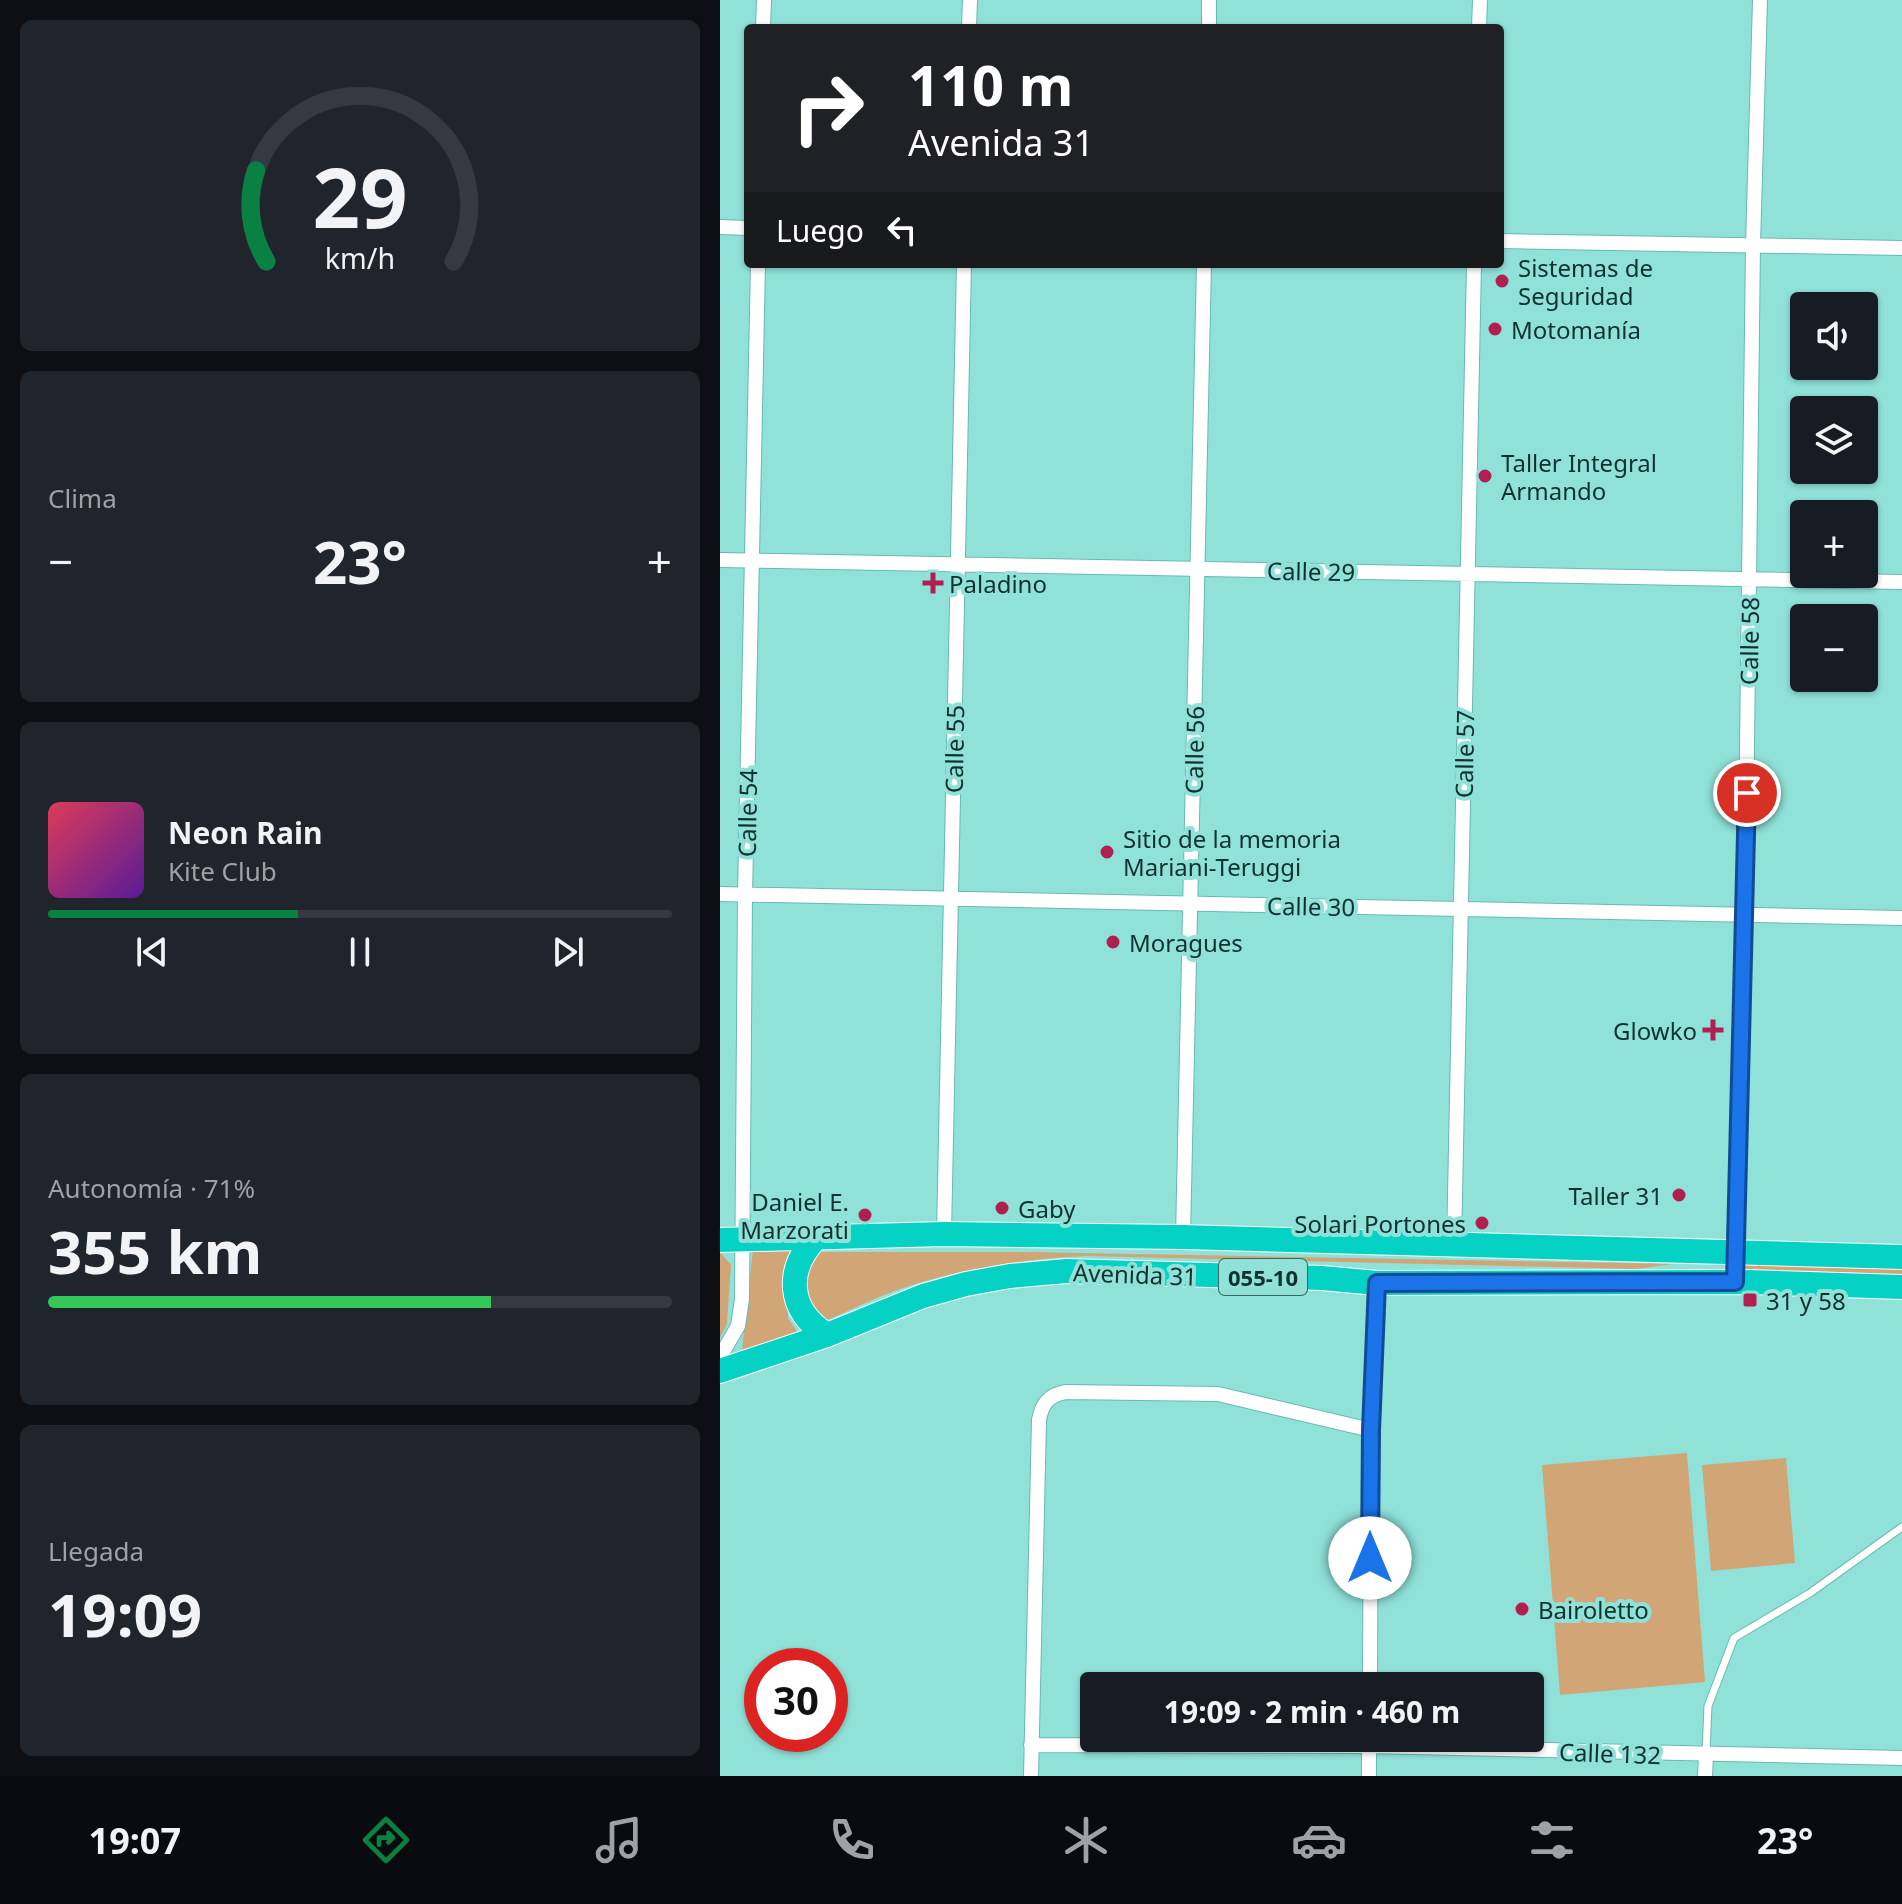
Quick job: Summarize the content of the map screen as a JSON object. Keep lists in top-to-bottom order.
{
  "streets": {
    "highway": ["Avenida 31", "055-10"],
    "street": [
      "Calle 29",
      "Calle 58",
      "Calle 55",
      "Calle 56",
      "Calle 57",
      "Calle 54",
      "Calle 30",
      "Calle 132"
    ]
  },
  "crossings": [
    ["Calle 29", "Calle 58"],
    ["Calle 29", "Calle 55"],
    ["Calle 29", "Calle 56"],
    ["Calle 29", "Calle 57"],
    ["Calle 29", "Calle 54"],
    ["Calle 58", "Calle 30"],
    ["Calle 58", "Avenida 31"],
    ["Calle 55", "Calle 30"],
    ["Calle 55", "Avenida 31"],
    ["Calle 56", "Calle 30"],
    ["Calle 56", "Avenida 31"],
    ["Calle 57", "Calle 30"],
    ["Calle 57", "Avenida 31"],
    ["Calle 54", "Calle 30"],
    ["Calle 54", "Avenida 31"]
  ],
  "places": {
    "other": [
      "Sistemas de Seguridad",
      "Motomanía",
      "Taller Integral Armando",
      "Sitio de la memoria Mariani-Teruggi",
      "Moragues",
      "Taller 31",
      "Gaby",
      "Daniel E. Marzorati",
      "Solari Portones",
      "Bairoletto"
    ],
    "health": ["Paladino", "Glowko"],
    "transit": ["31 y 58"]
  },
  "page": {
    "turn": ["110 m", "Avenida 31"],
    "then": "Luego",
    "map_buttons": ["+", "−"],
    "tile": [
      "Clima",
      ["Autonomía · 71%", "355 km"],
      ["Llegada", "19:09"]
    ],
    "heat": ["−", "23°", "+"],
    "song": ["Neon Rain", "Kite Club"],
    "limit": "30",
    "trip": "19:09 · 2 min · 460 m",
    "tabs": ["19:07", "23°"],
    "gauge": ["29", "km/h"]
  }
}
